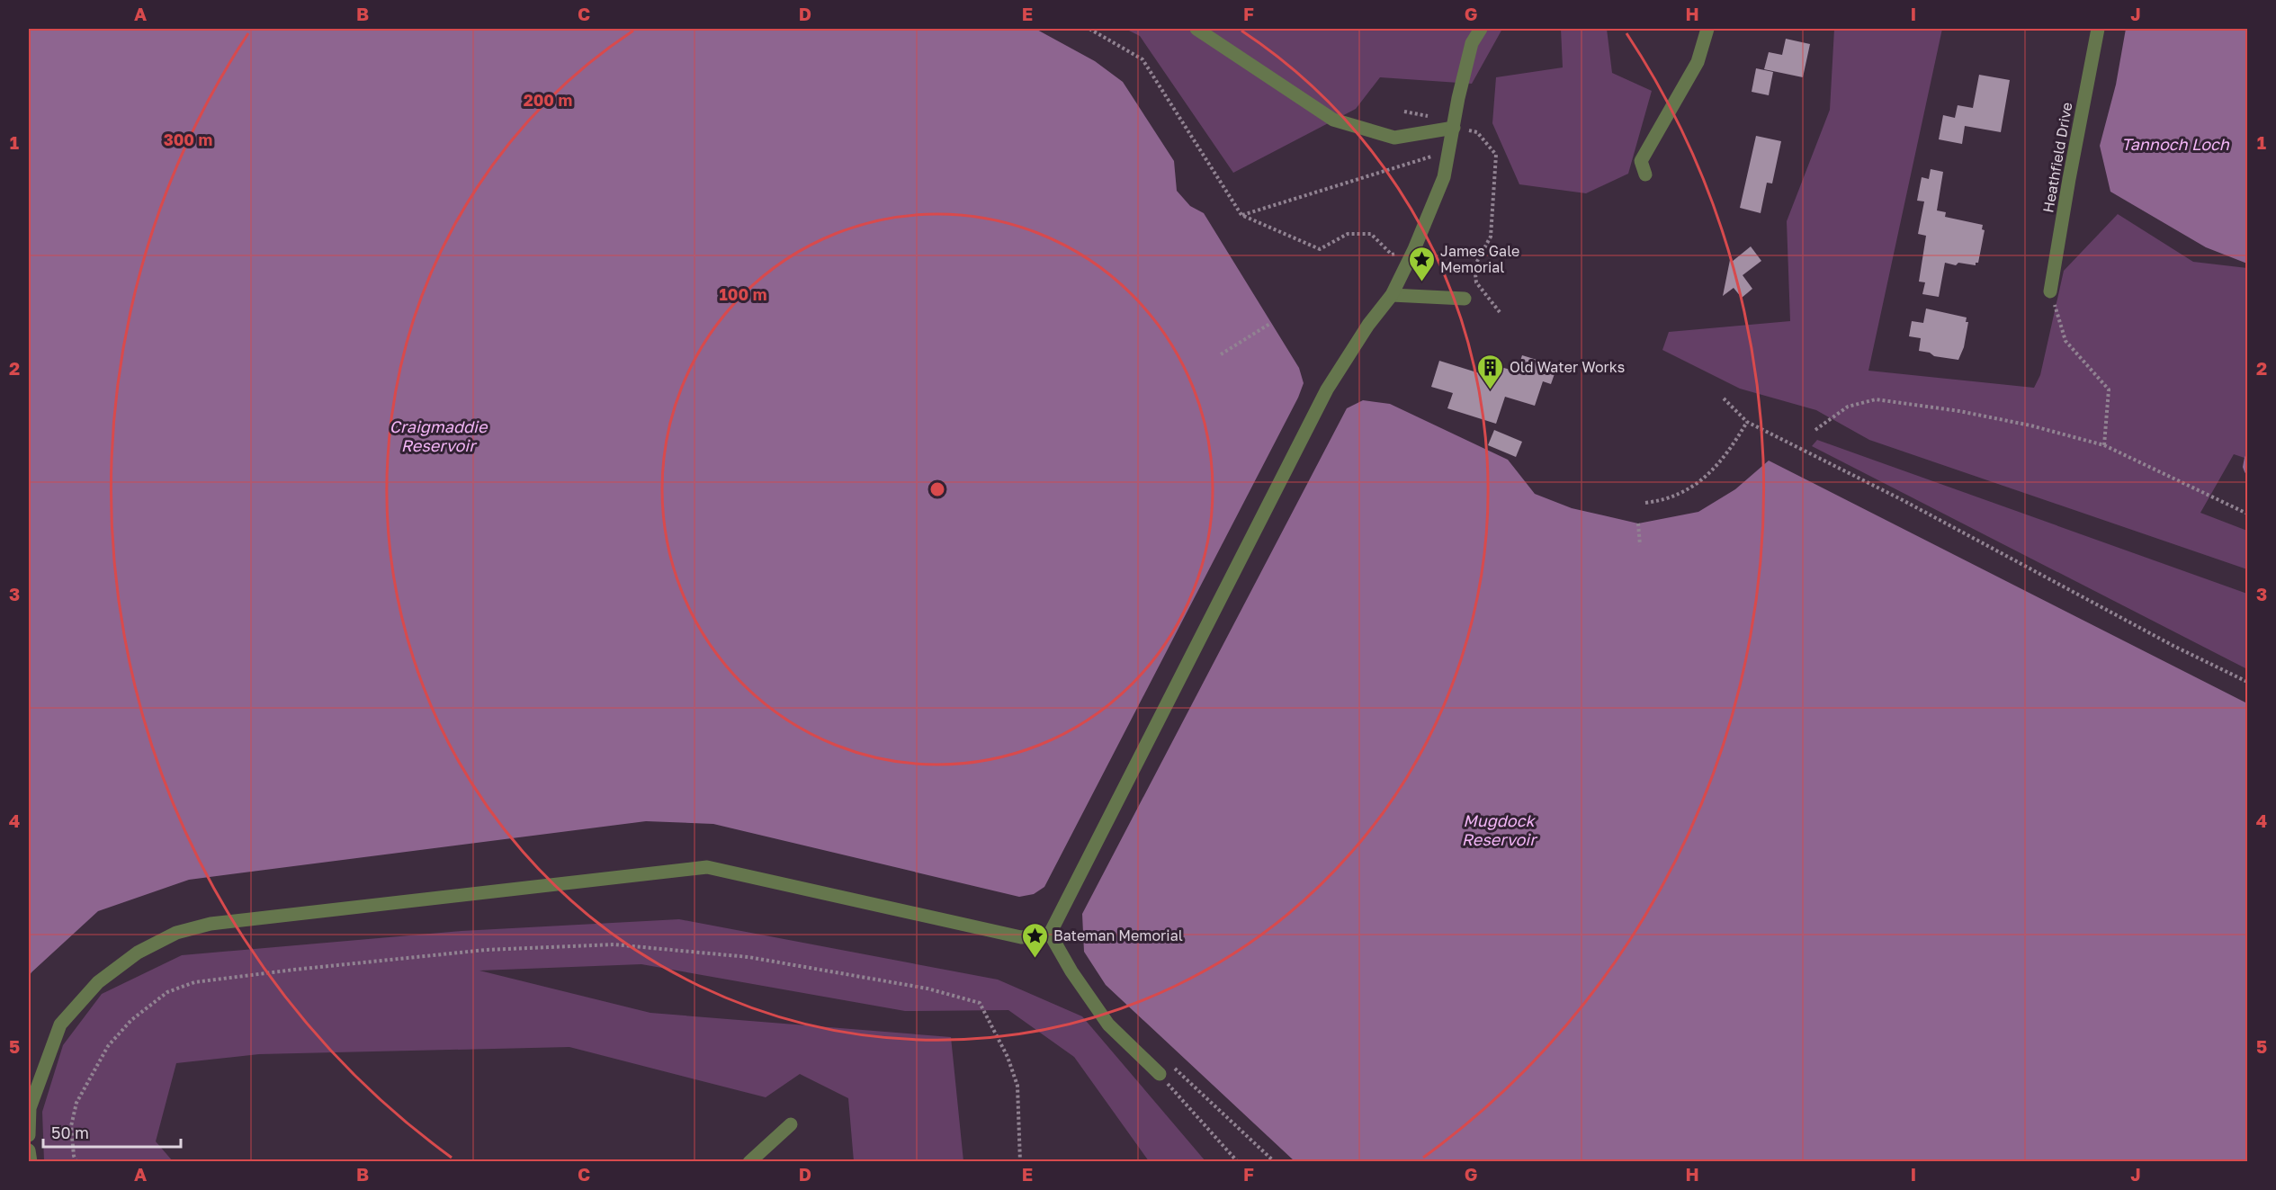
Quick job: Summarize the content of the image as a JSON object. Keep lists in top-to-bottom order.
{
  "streets": {
    "street": ["Heathfield Drive"]
  },
  "water": ["Tannoch Loch", "Craigmaddie Reservoir", "Mugdock Reservoir"],
  "places": {
    "place": ["James Gale Memorial", "Bateman Memorial"],
    "building": ["Old Water Works"]
  },
  "scale_bar": "50 m",
  "grid": {
    "columns": [
      "A",
      "B",
      "C",
      "D",
      "E",
      "F",
      "G",
      "H",
      "I",
      "J"
    ],
    "rows": [
      "1",
      "2",
      "3",
      "4",
      "5"
    ]
  },
  "rings": ["200 m", "300 m", "100 m"]
}
